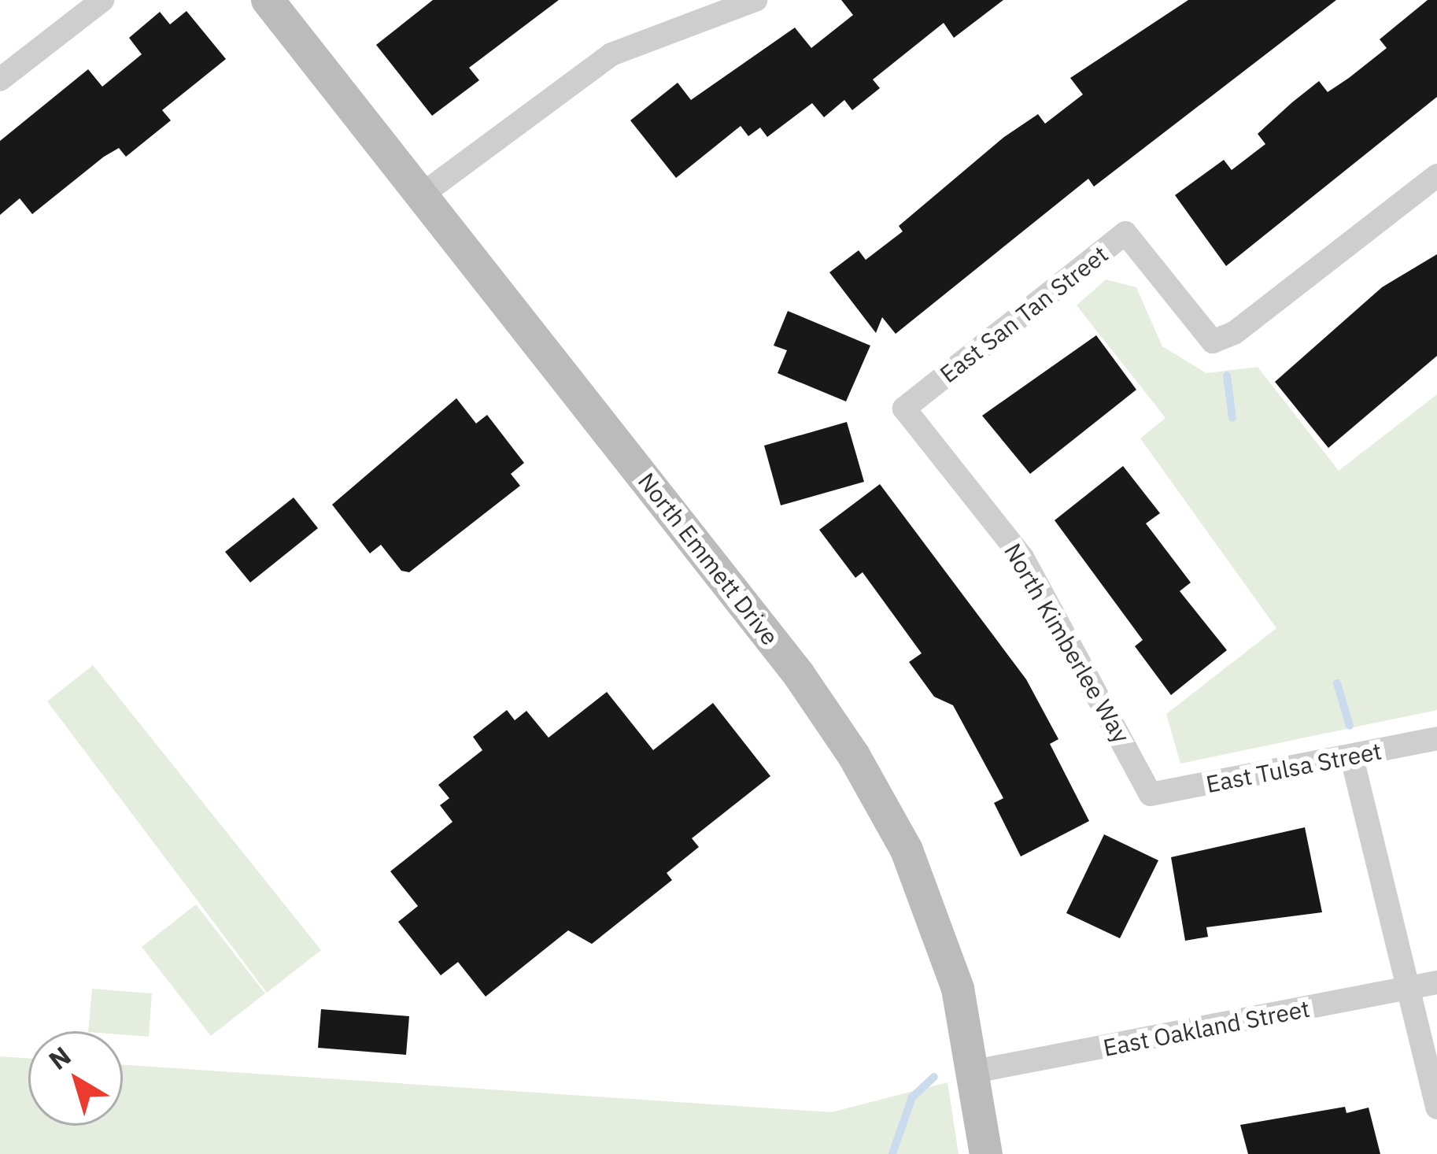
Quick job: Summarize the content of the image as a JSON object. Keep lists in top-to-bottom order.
{
  "streets": {
    "street": [
      "East San Tan Street",
      "North Emmett Drive",
      "North Kimberlee Way",
      "East Tulsa Street",
      "East Oakland Street"
    ]
  },
  "crossings": [
    ["East San Tan Street", "North Kimberlee Way"],
    ["North Emmett Drive", "East Oakland Street"],
    ["North Kimberlee Way", "East Tulsa Street"]
  ],
  "north": "top left"
}
